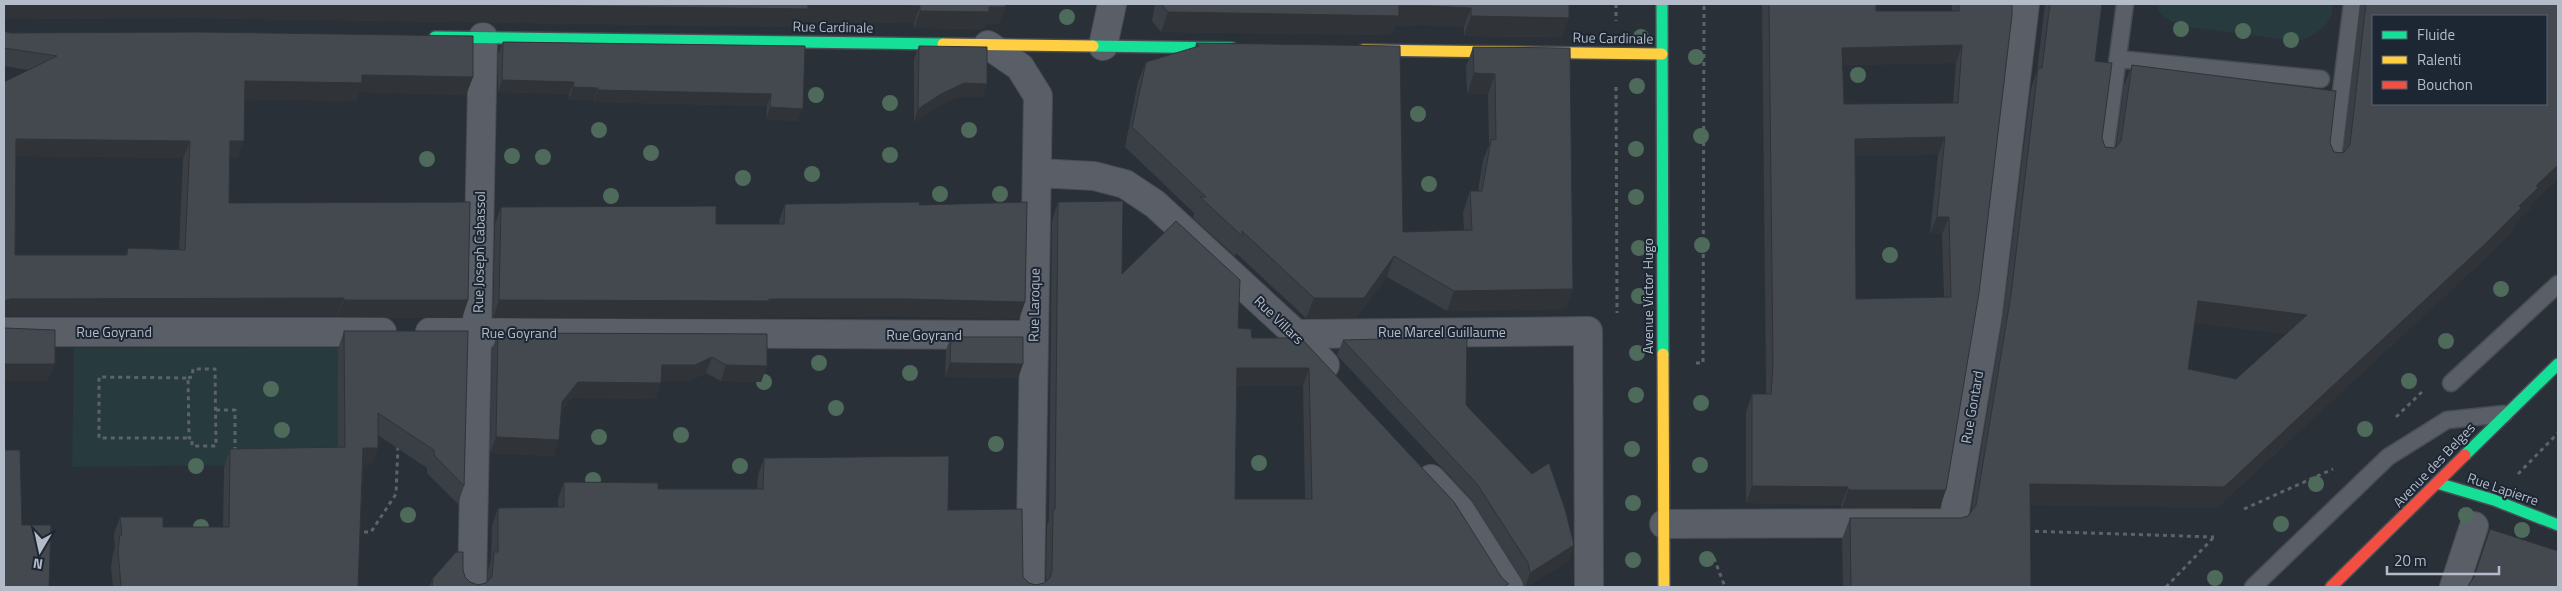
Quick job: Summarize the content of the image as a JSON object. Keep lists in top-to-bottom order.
{
  "streets": {
    "street": [
      "Rue Cardinale",
      "Rue Joseph Cabassol",
      "Avenue Victor Hugo",
      "Rue Laroque",
      "Rue Villars",
      "Rue Goyrand",
      "Rue Marcel Guillaume",
      "Rue Gontard",
      "Avenue des Belges",
      "Rue Lapierre"
    ]
  },
  "crossings": [
    ["Rue Cardinale", "Rue Joseph Cabassol"],
    ["Rue Cardinale", "Avenue Victor Hugo"],
    ["Rue Cardinale", "Rue Laroque"],
    ["Rue Joseph Cabassol", "Rue Goyrand"],
    ["Avenue Victor Hugo", "Rue Gontard"],
    ["Rue Laroque", "Rue Villars"],
    ["Rue Laroque", "Rue Goyrand"],
    ["Rue Villars", "Rue Marcel Guillaume"],
    ["Avenue des Belges", "Rue Lapierre"]
  ],
  "legend": ["Fluide", "Ralenti", "Bouchon"],
  "scale_bar": "20 m",
  "north": "bottom"
}
